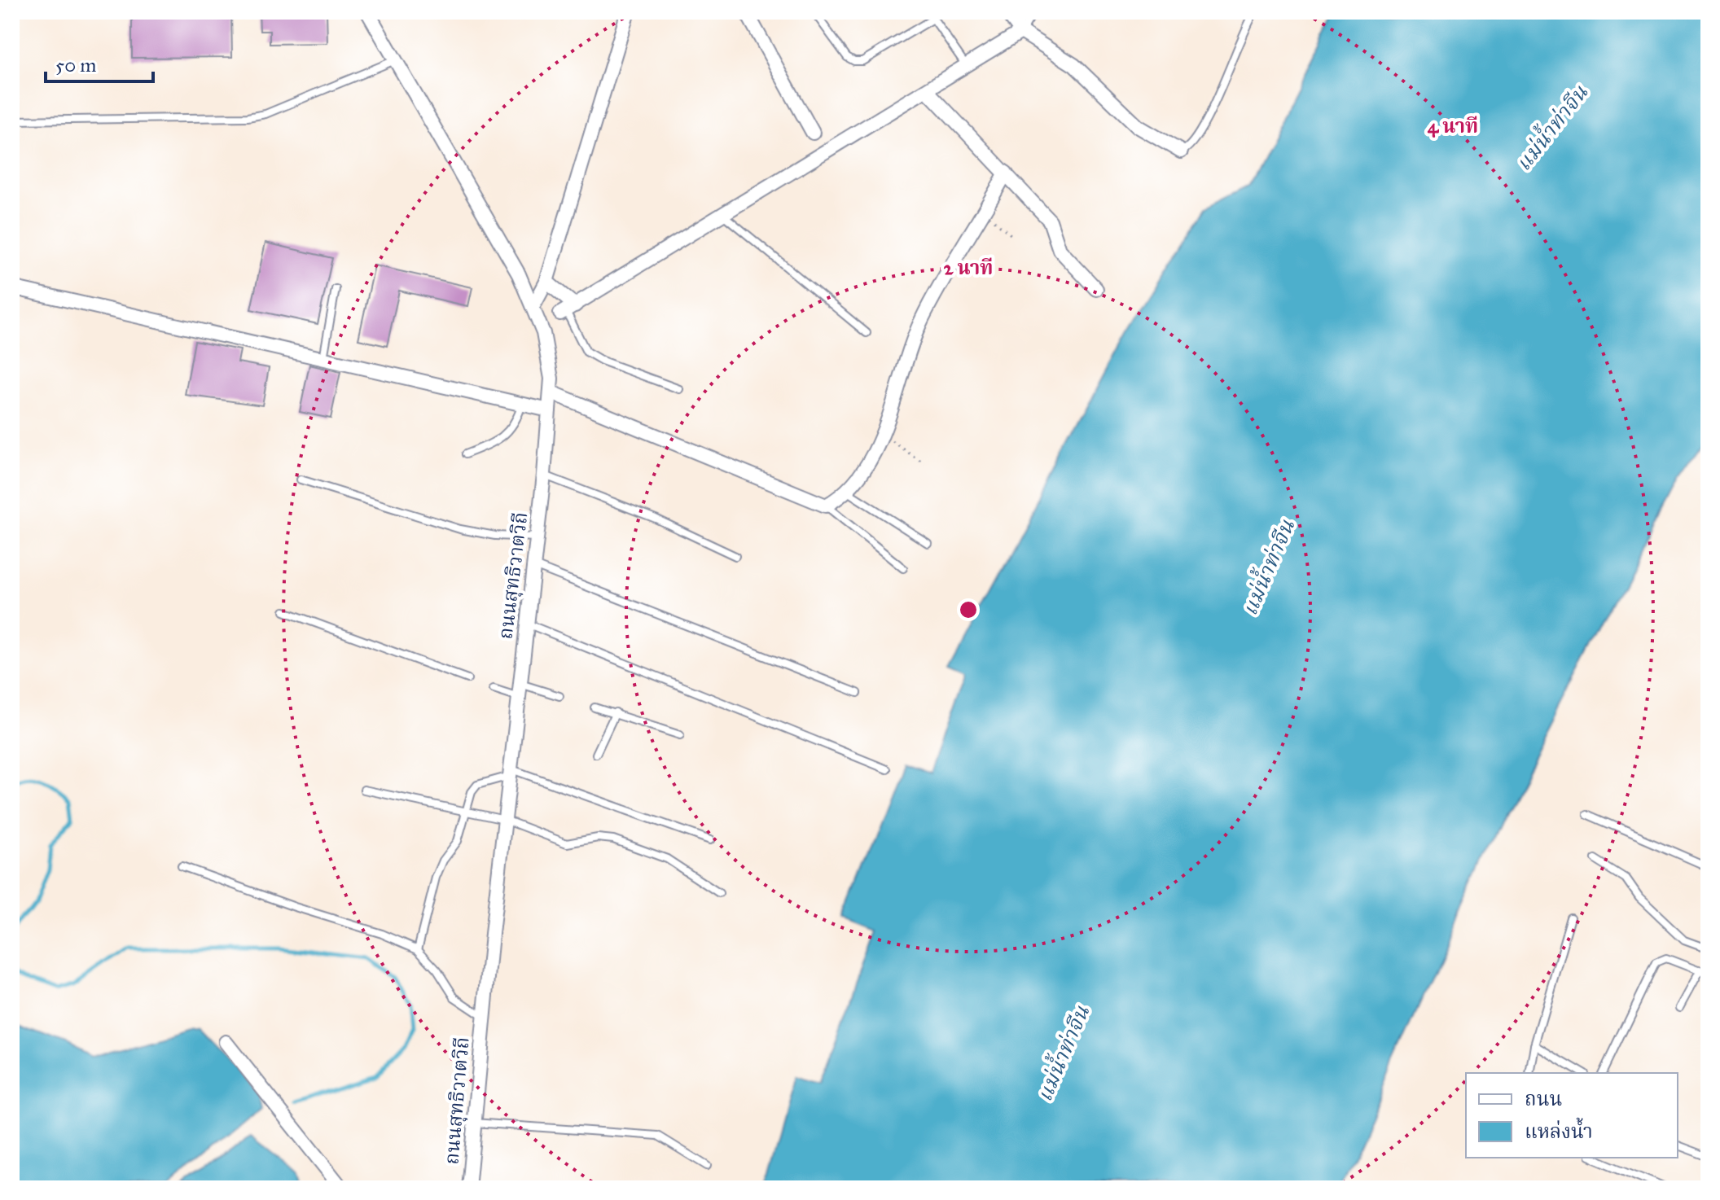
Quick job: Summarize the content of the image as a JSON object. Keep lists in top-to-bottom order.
{
  "streets": {
    "street": ["ถนนสุทธิวาตวิถี"]
  },
  "water": ["แม่น้ำท่าจีน"],
  "legend": ["ถนน", "แหล่งน้ำ"],
  "scale_bar": "50 m",
  "rings": ["4 นาที", "2 นาที"]
}
